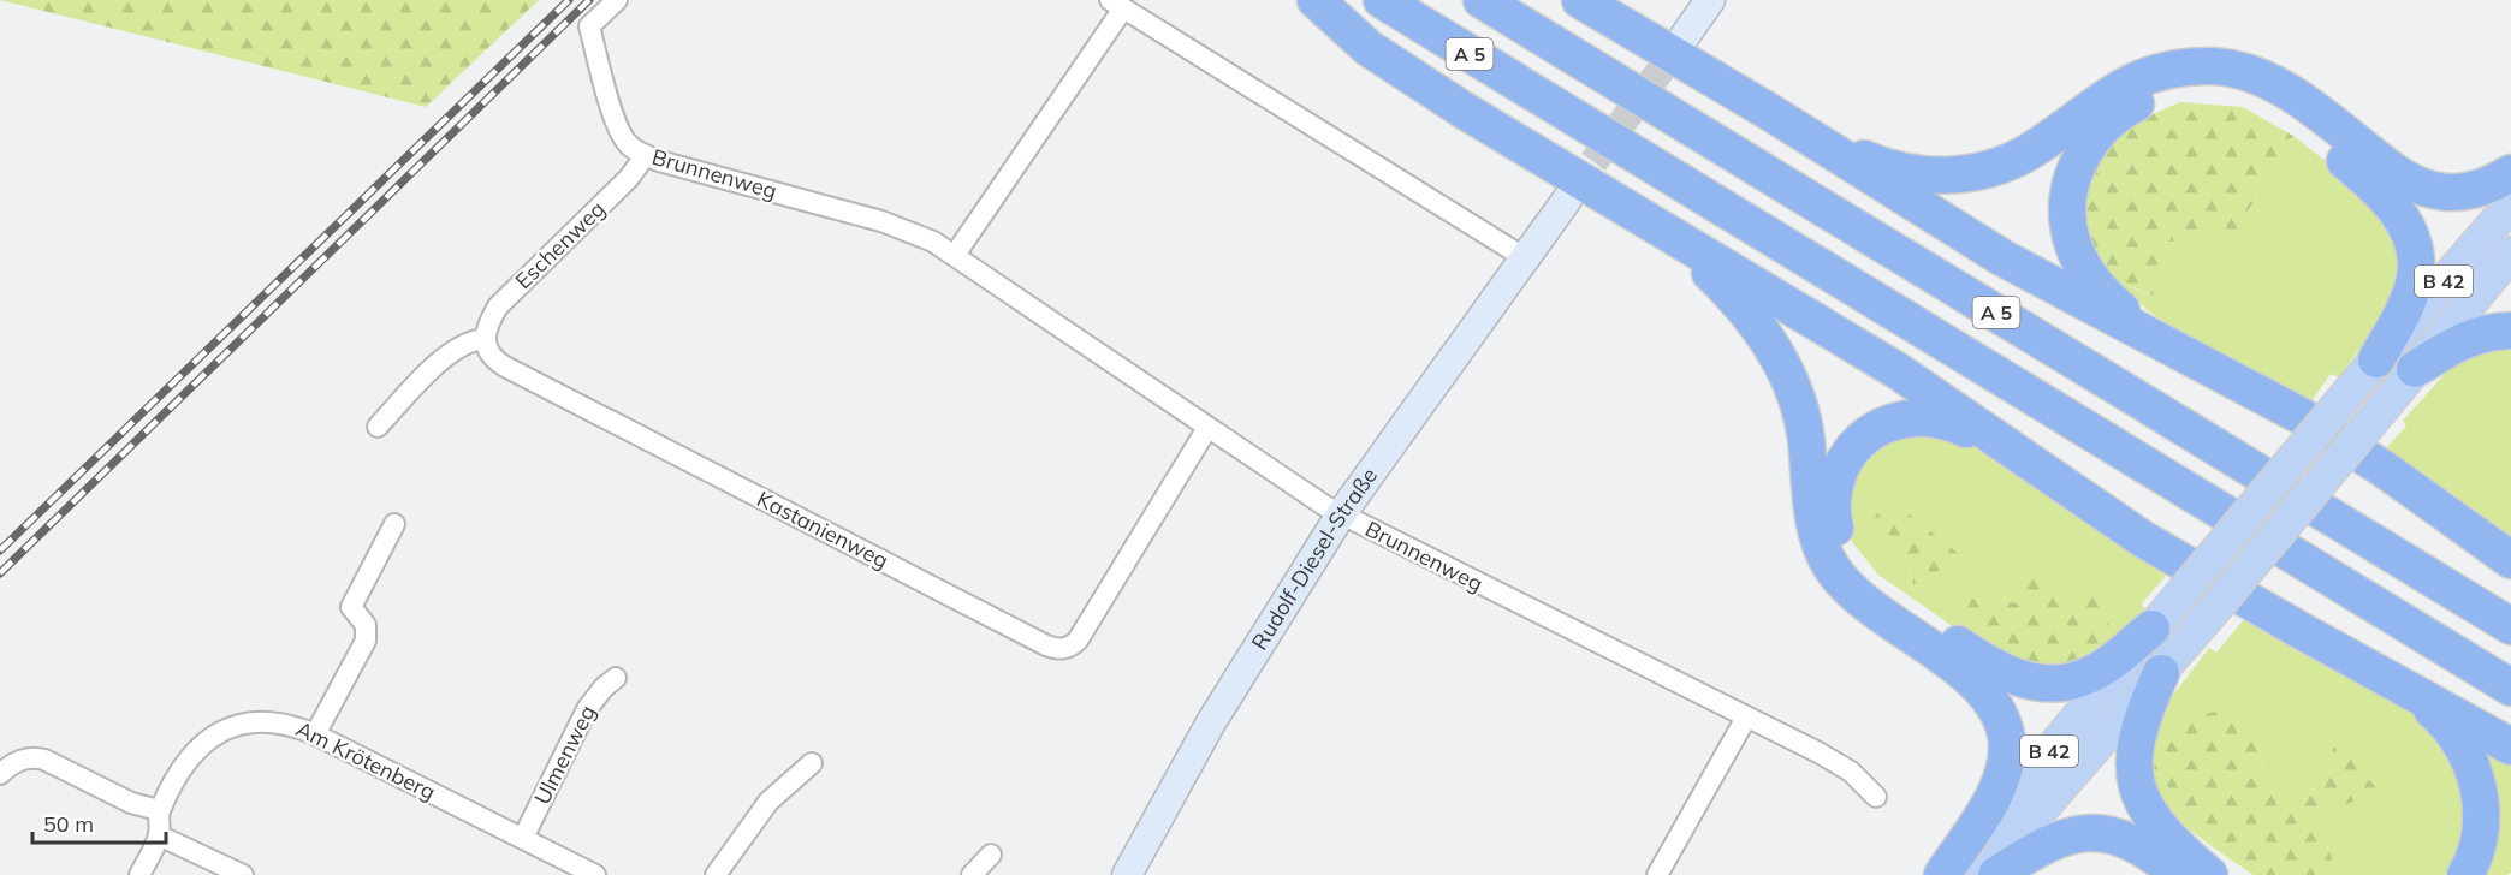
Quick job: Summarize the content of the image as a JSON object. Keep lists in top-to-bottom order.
{
  "streets": {
    "highway": ["A 5"],
    "main road": ["B 42"],
    "street": [
      "Brunnenweg",
      "Eschenweg",
      "Kastanienweg",
      "Rudolf-Diesel-Straße",
      "Ulmenweg",
      "Am Krötenberg"
    ]
  },
  "crossings": [
    ["Brunnenweg", "Eschenweg"],
    ["Brunnenweg", "Kastanienweg"],
    ["Brunnenweg", "Rudolf-Diesel-Straße"],
    ["Eschenweg", "Kastanienweg"],
    ["Ulmenweg", "Am Krötenberg"]
  ],
  "scale_bar": "50 m"
}
